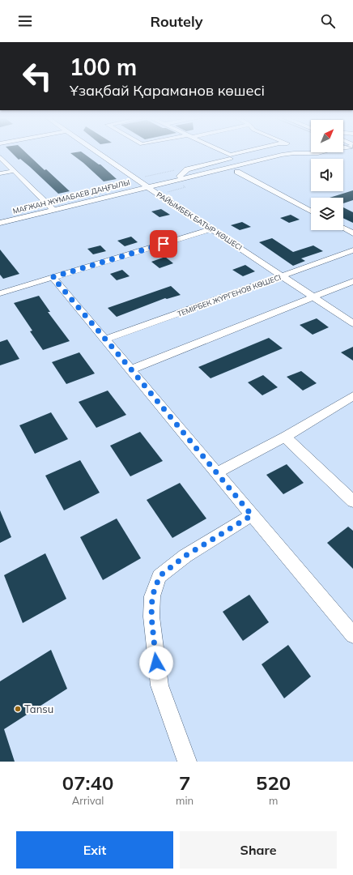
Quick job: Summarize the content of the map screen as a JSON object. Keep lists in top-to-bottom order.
{
  "streets": {
    "street": ["МАҒЖАН ЖҰМАБАЕВ ДАҢҒЫЛЫ", "РАЙЫМБЕК БАТЫР КӨШЕСІ", "ТЕМІРБЕК ЖҮРГЕНОВ КӨШЕСІ"]
  },
  "crossings": [
    ["МАҒЖАН ЖҰМАБАЕВ ДАҢҒЫЛЫ", "РАЙЫМБЕК БАТЫР КӨШЕСІ"],
    ["РАЙЫМБЕК БАТЫР КӨШЕСІ", "ТЕМІРБЕК ЖҮРГЕНОВ КӨШЕСІ"]
  ],
  "places": ["Tansu"],
  "north": "top right",
  "page": {
    "header": "Routely",
    "turn": ["100 m", "Ұзақбай Қараманов көшесі"],
    "eta": [
      "07:40",
      "Arrival",
      "7",
      "min",
      "520",
      "m"
    ],
    "buttons": ["Exit", "Share"]
  }
}
